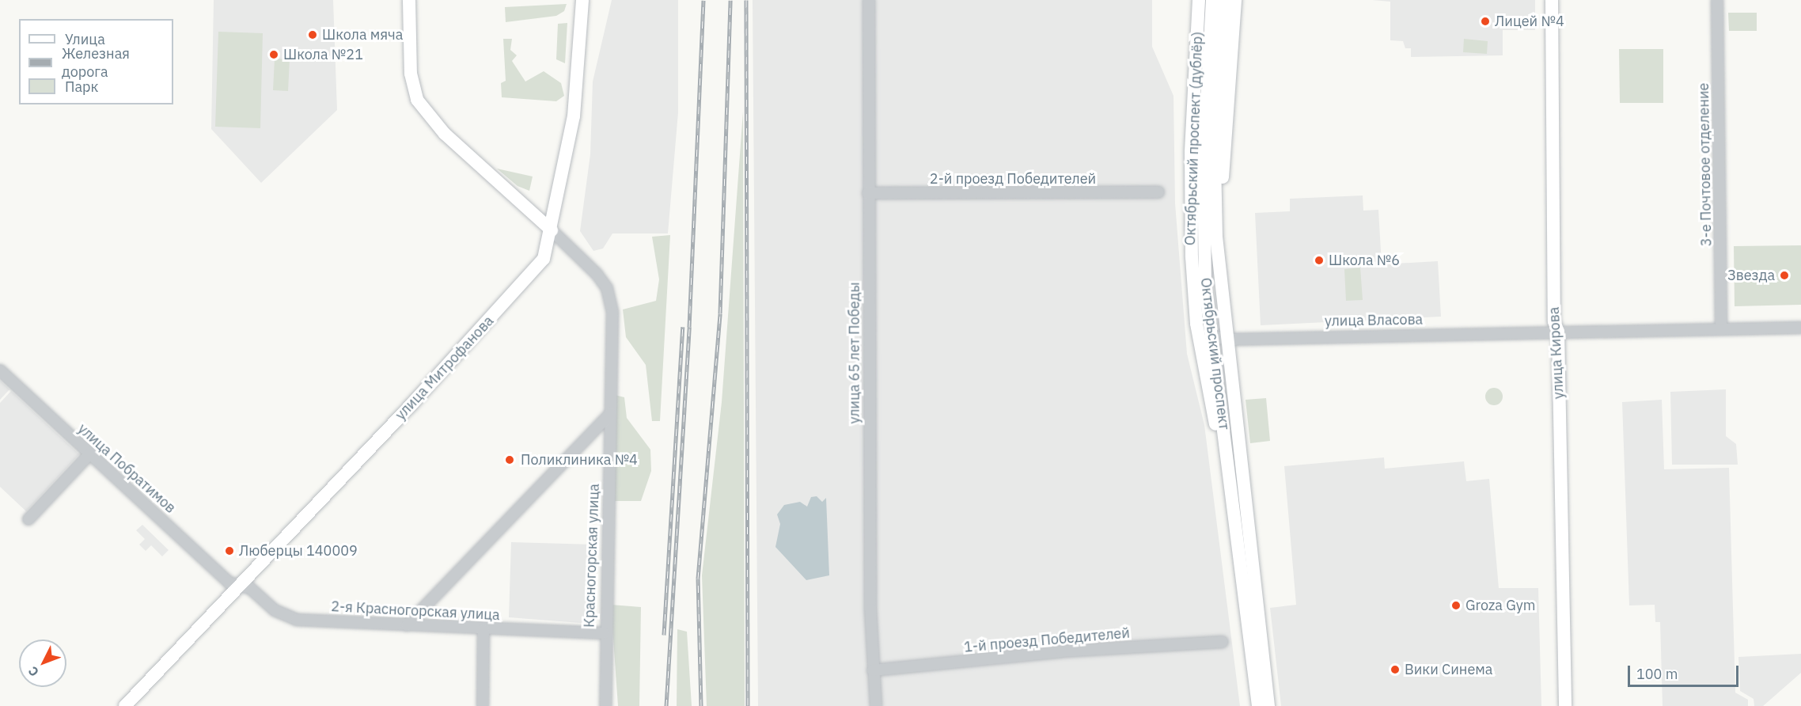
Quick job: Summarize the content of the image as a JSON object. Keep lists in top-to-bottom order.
{
  "streets": {
    "main road": [
      "Октябрьский проспект (дублёр)",
      "улица Кирова",
      "Октябрьский проспект",
      "улица Митрофанова"
    ],
    "street": [
      "3-е Почтовое отделение",
      "2-й проезд Победителей",
      "улица Власова",
      "улица 65 лет Победы",
      "улица Побратимов",
      "Красногорская улица",
      "2-я Красногорская улица",
      "1-й проезд Победителей"
    ]
  },
  "crossings": [
    ["Октябрьский проспект (дублёр)", "Октябрьский проспект"],
    ["2-й проезд Победителей", "улица 65 лет Победы"],
    ["улица Власова", "улица Кирова"],
    ["улица Власова", "Октябрьский проспект"],
    ["улица 65 лет Победы", "1-й проезд Победителей"],
    ["улица Митрофанова", "улица Побратимов"],
    ["улица Митрофанова", "Красногорская улица"],
    ["улица Митрофанова", "2-я Красногорская улица"],
    ["улица Побратимов", "2-я Красногорская улица"],
    ["Красногорская улица", "2-я Красногорская улица"]
  ],
  "places": [
    "Лицей №4",
    "Школа мяча",
    "Школа №21",
    "Школа №6",
    "Звезда",
    "Поликлиника №4",
    "Люберцы 140009",
    "Groza Gym",
    "Вики Синема"
  ],
  "legend": ["Улица", "Железная дорога", "Парк"],
  "scale_bar": "100 m",
  "north": "bottom left"
}
